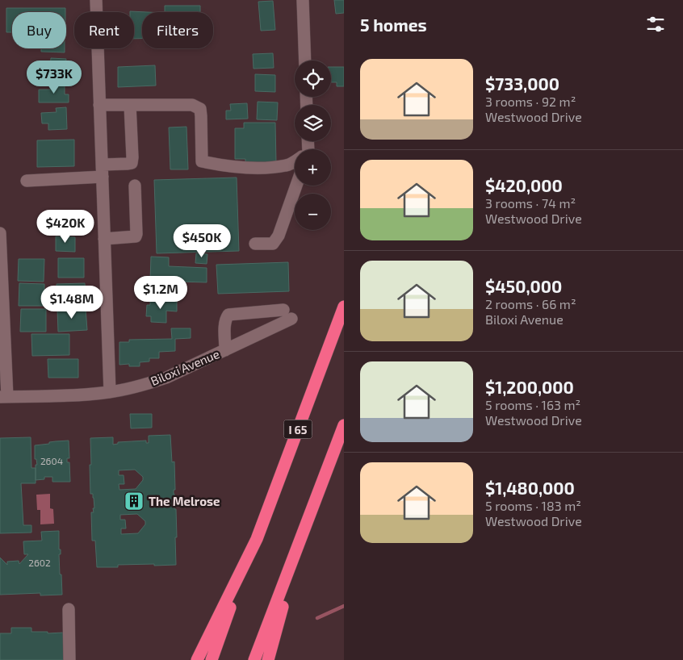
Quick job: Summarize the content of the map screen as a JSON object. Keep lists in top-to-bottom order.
{
  "streets": {
    "highway": ["I 65"],
    "street": ["Biloxi Avenue"]
  },
  "places": {
    "building": ["The Melrose"]
  },
  "house_numbers": ["2604", "2602"],
  "page": {
    "heading": "5 homes",
    "chip": ["Buy", "Rent", "Filters"],
    "list": [
      {
        "name": "$733,000",
        "note": "3 rooms · 92 m² · Westwood Drive"
      },
      {
        "name": "$420,000",
        "note": "3 rooms · 74 m² · Westwood Drive"
      },
      {
        "name": "$450,000",
        "note": "2 rooms · 66 m² · Biloxi Avenue"
      },
      {
        "name": "$1,200,000",
        "note": "5 rooms · 163 m² · Westwood Drive"
      },
      {
        "name": "$1,480,000",
        "note": "5 rooms · 183 m² · Westwood Drive"
      }
    ],
    "map_buttons": ["+", "−"],
    "price": [
      "$733K",
      "$420K",
      "$450K",
      "$1.2M",
      "$1.48M"
    ]
  }
}
